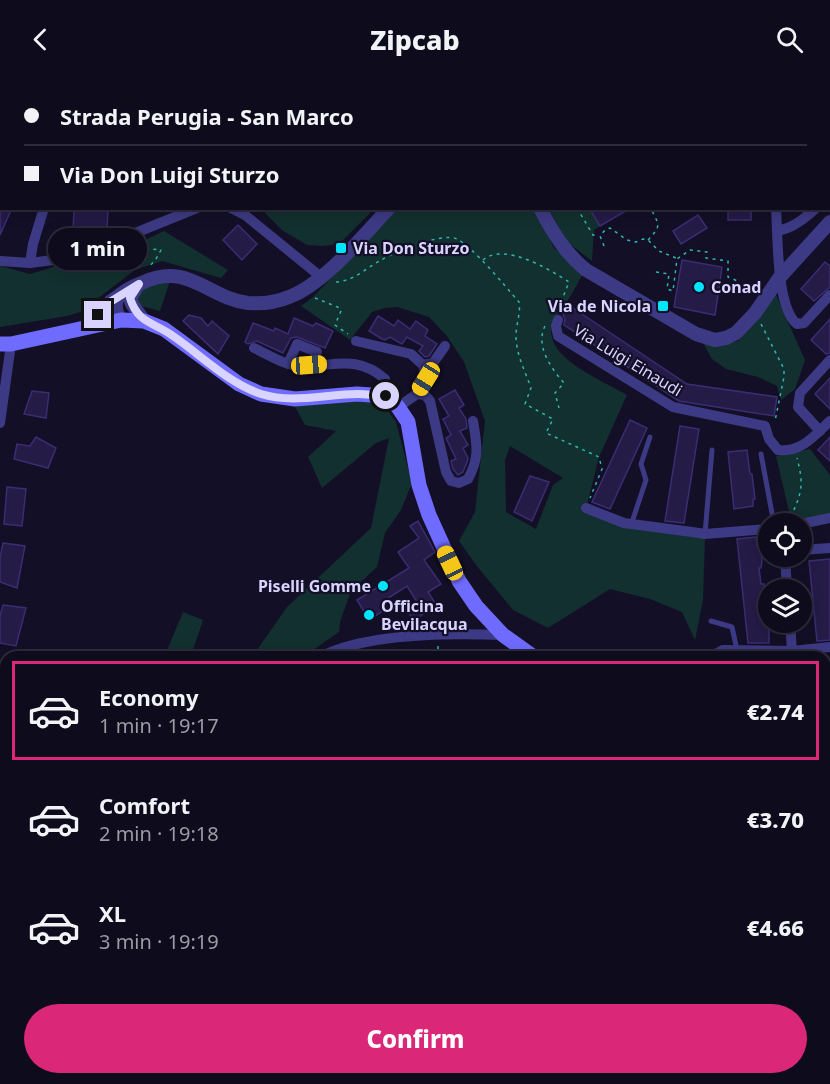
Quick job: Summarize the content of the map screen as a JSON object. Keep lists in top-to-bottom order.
{
  "streets": {
    "street": ["Via Luigi Einaudi"]
  },
  "places": {
    "transit": ["Via Don Sturzo", "Via de Nicola"],
    "other": ["Conad", "Piselli Gomme", "Officina Bevilacqua"]
  },
  "page": {
    "header": "Zipcab",
    "banner": ["Strada Perugia - San Marco", "Via Don Luigi Sturzo"],
    "bubble": "1 min",
    "list": [
      {
        "name": "Economy",
        "note": "1 min · 19:17",
        "value": "€2.74"
      },
      {
        "name": "Comfort",
        "note": "2 min · 19:18",
        "value": "€3.70"
      },
      {
        "name": "XL",
        "note": "3 min · 19:19",
        "value": "€4.66"
      }
    ],
    "buttons": "Confirm"
  }
}
